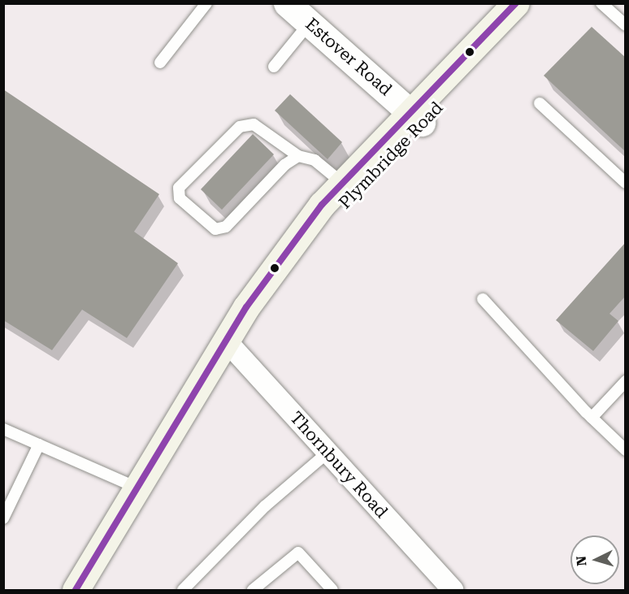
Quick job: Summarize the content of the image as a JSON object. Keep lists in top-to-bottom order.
{
  "streets": {
    "main road": ["Plymbridge Road"],
    "street": ["Estover Road", "Thornbury Road"]
  },
  "crossings": [
    ["Estover Road", "Plymbridge Road"],
    ["Plymbridge Road", "Thornbury Road"]
  ],
  "north": "left"
}
